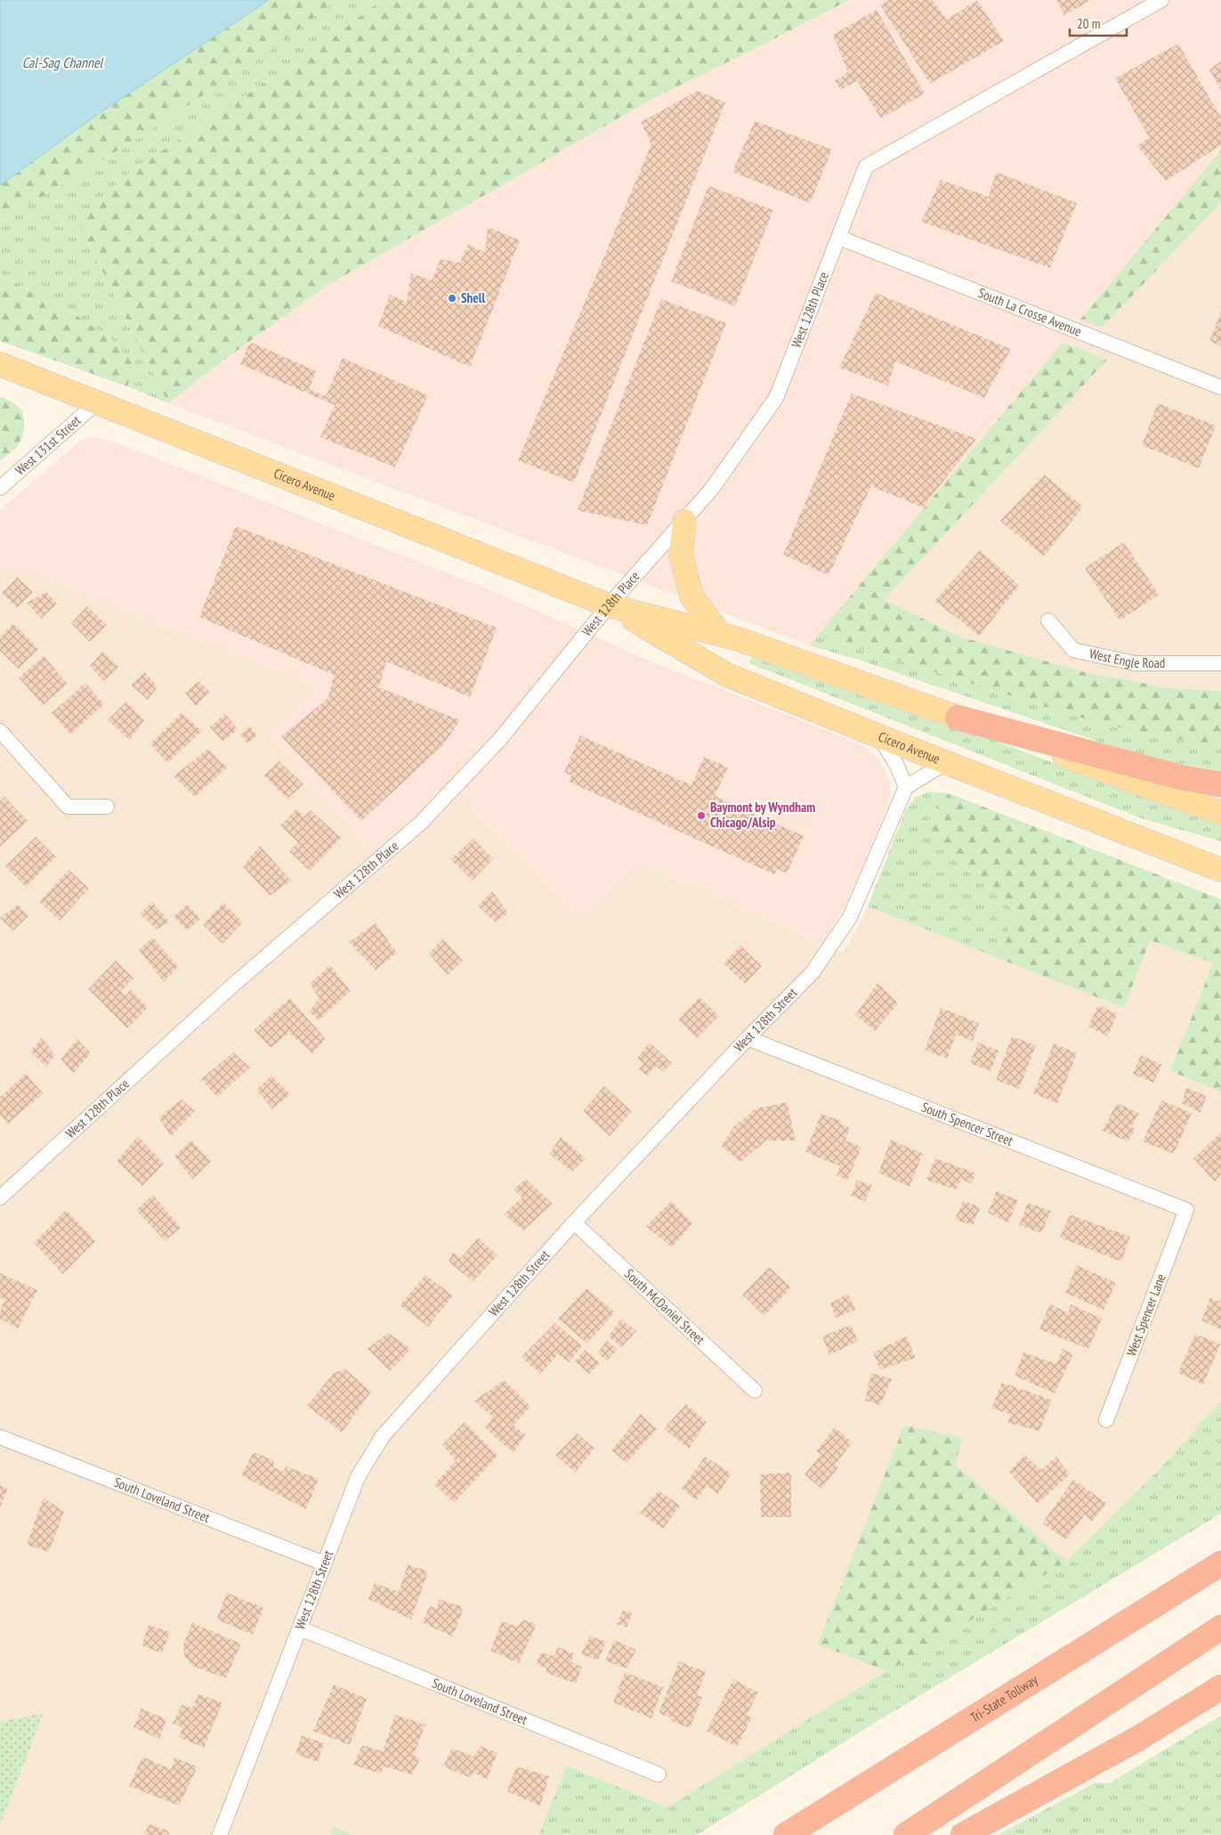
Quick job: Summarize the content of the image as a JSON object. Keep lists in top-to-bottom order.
{
  "streets": {
    "highway": ["Tri-State Tollway"],
    "main road": ["Cicero Avenue"],
    "street": [
      "West 128th Place",
      "South La Crosse Avenue",
      "West 131st Street",
      "West Engle Road",
      "West 128th Street",
      "South Spencer Street",
      "South McDaniel Street",
      "West Spencer Lane",
      "South Loveland Street"
    ]
  },
  "crossings": [
    ["West 128th Place", "South La Crosse Avenue"],
    ["West 128th Place", "Cicero Avenue"],
    ["West 131st Street", "Cicero Avenue"],
    ["West 128th Street", "South Spencer Street"],
    ["West 128th Street", "South McDaniel Street"],
    ["West 128th Street", "South Loveland Street"],
    ["South Spencer Street", "West Spencer Lane"]
  ],
  "water": ["Cal-Sag Channel"],
  "places": ["Shell", "Baymont by Wyndham Chicago/Alsip"],
  "scale_bar": "20 m"
}
